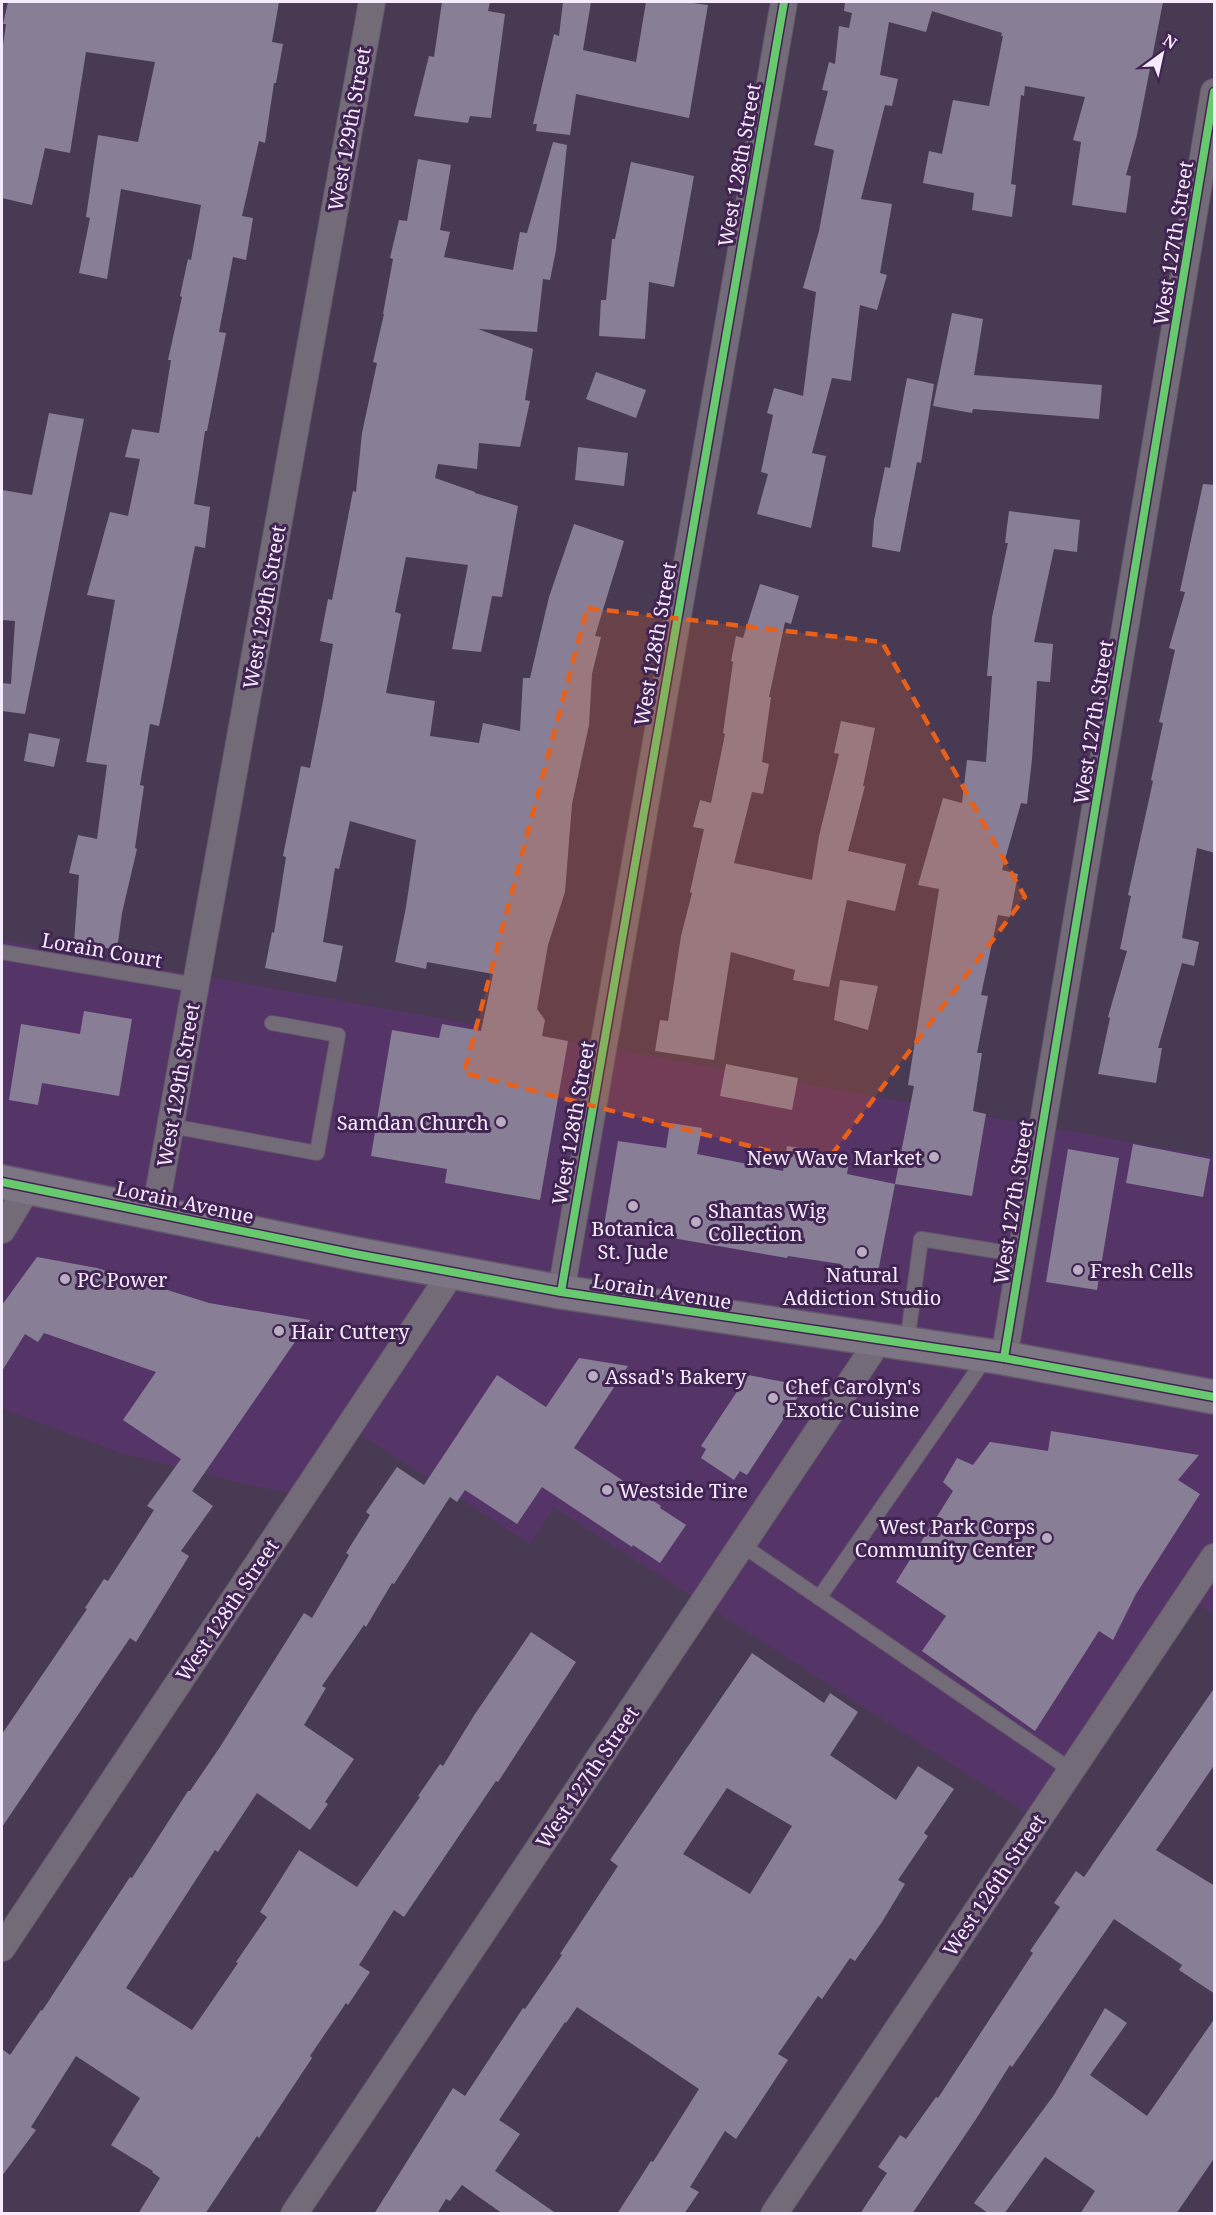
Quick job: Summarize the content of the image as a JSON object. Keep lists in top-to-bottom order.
{
  "streets": {
    "main road": ["Lorain Avenue"],
    "street": [
      "West 129th Street",
      "West 128th Street",
      "West 127th Street",
      "West 126th Street"
    ],
    "lane": ["Lorain Court"]
  },
  "crossings": [
    ["West 129th Street", "Lorain Court"],
    ["West 129th Street", "Lorain Avenue"],
    ["West 128th Street", "Lorain Avenue"],
    ["West 127th Street", "Lorain Avenue"]
  ],
  "places": [
    "Samdan Church",
    "New Wave Market",
    "Botanica St. Jude",
    "Shantas Wig Collection",
    "Natural Addiction Studio",
    "Fresh Cells",
    "PC Power",
    "Hair Cuttery",
    "Assad's Bakery",
    "Chef Carolyn's Exotic Cuisine",
    "Westside Tire",
    "West Park Corps Community Center"
  ],
  "north": "top right"
}
